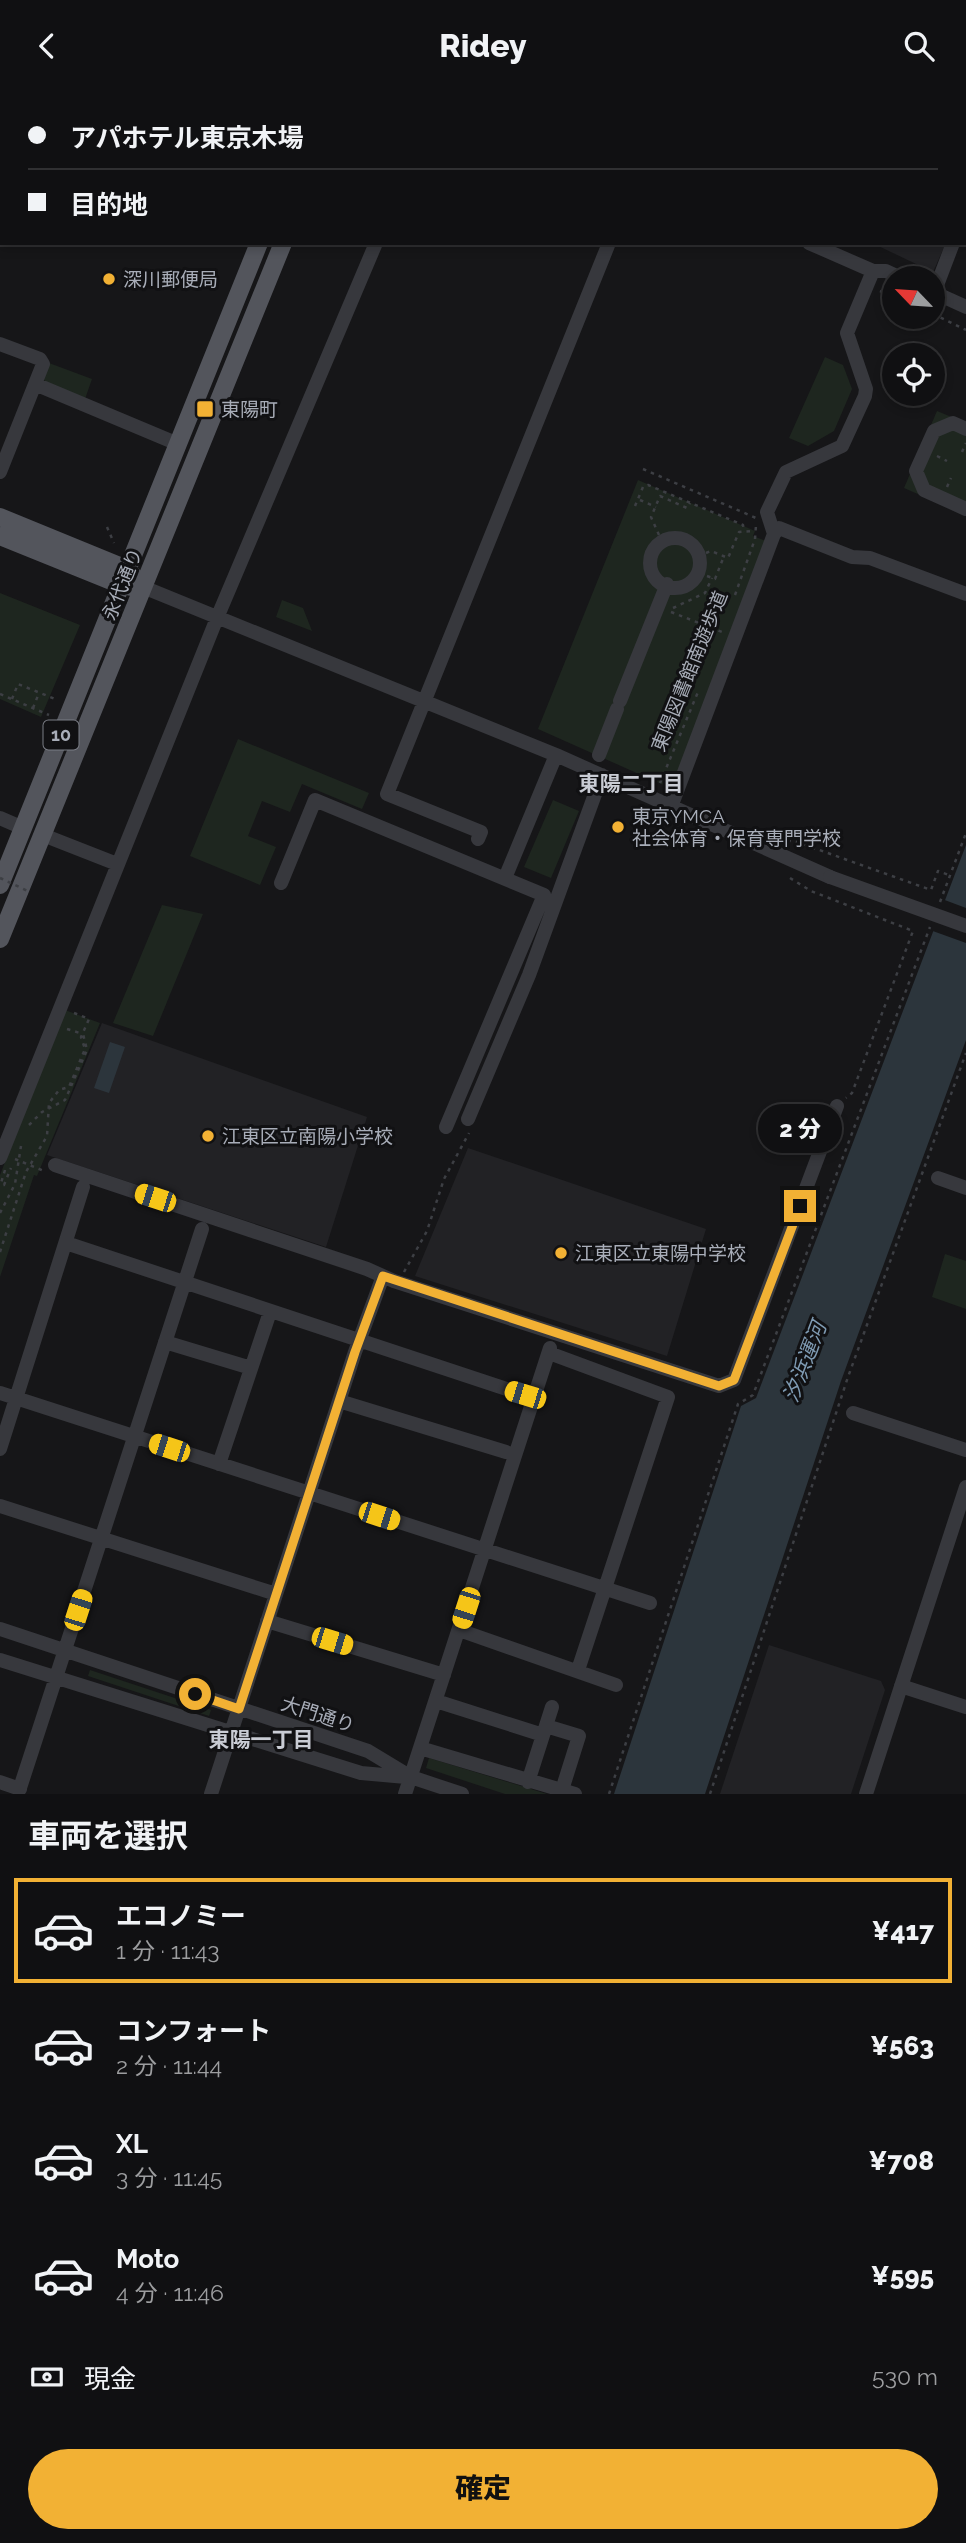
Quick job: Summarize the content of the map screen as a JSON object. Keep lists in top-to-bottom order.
{
  "streets": {
    "main road": ["永代通り", "10"],
    "street": ["大門通り"],
    "path": ["東陽図書館南遊歩道"]
  },
  "districts": ["東陽二丁目", "東陽一丁目"],
  "water": ["汐浜運河"],
  "places": {
    "other": [
      "深川郵便局",
      "東京YMCA 社会体育・保育専門学校",
      "江東区立南陽小学校",
      "江東区立東陽中学校"
    ],
    "transit": ["東陽町"]
  },
  "north": "top left",
  "page": {
    "header": "Ridey",
    "banner": ["アパホテル東京木場", "目的地"],
    "bubble": "2 分",
    "heading": "車両を選択",
    "list": [
      {
        "name": "エコノミー",
        "note": "1 分 · 11:43",
        "value": "¥417"
      },
      {
        "name": "コンフォート",
        "note": "2 分 · 11:44",
        "value": "¥563"
      },
      {
        "name": "XL",
        "note": "3 分 · 11:45",
        "value": "¥708"
      },
      {
        "name": "Moto",
        "note": "4 分 · 11:46",
        "value": "¥595"
      }
    ],
    "pay": ["現金", "530 m"],
    "buttons": "確定"
  }
}
